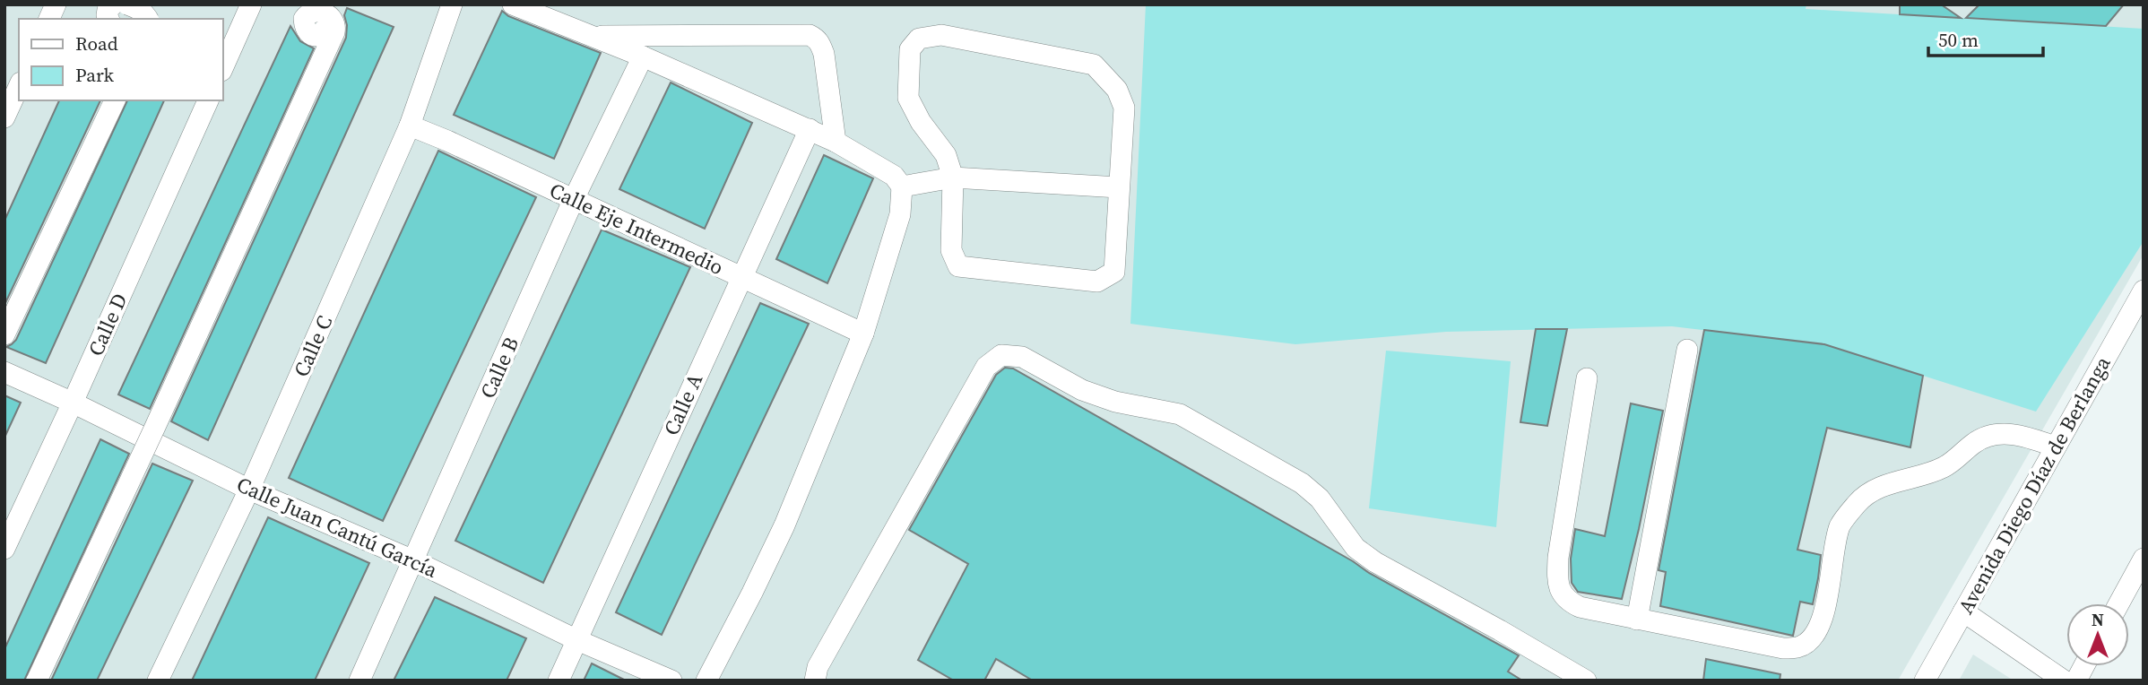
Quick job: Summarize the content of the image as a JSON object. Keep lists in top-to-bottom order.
{
  "streets": {
    "street": [
      "Calle Eje Intermedio",
      "Calle D",
      "Calle C",
      "Calle B",
      "Calle A",
      "Avenida Diego Díaz de Berlanga",
      "Calle Juan Cantú García"
    ]
  },
  "crossings": [
    ["Calle Eje Intermedio", "Calle C"],
    ["Calle Eje Intermedio", "Calle B"],
    ["Calle Eje Intermedio", "Calle A"],
    ["Calle D", "Calle Juan Cantú García"],
    ["Calle C", "Calle Juan Cantú García"],
    ["Calle B", "Calle Juan Cantú García"],
    ["Calle A", "Calle Juan Cantú García"]
  ],
  "legend": ["Road", "Park"],
  "scale_bar": "50 m",
  "north": "top"
}
